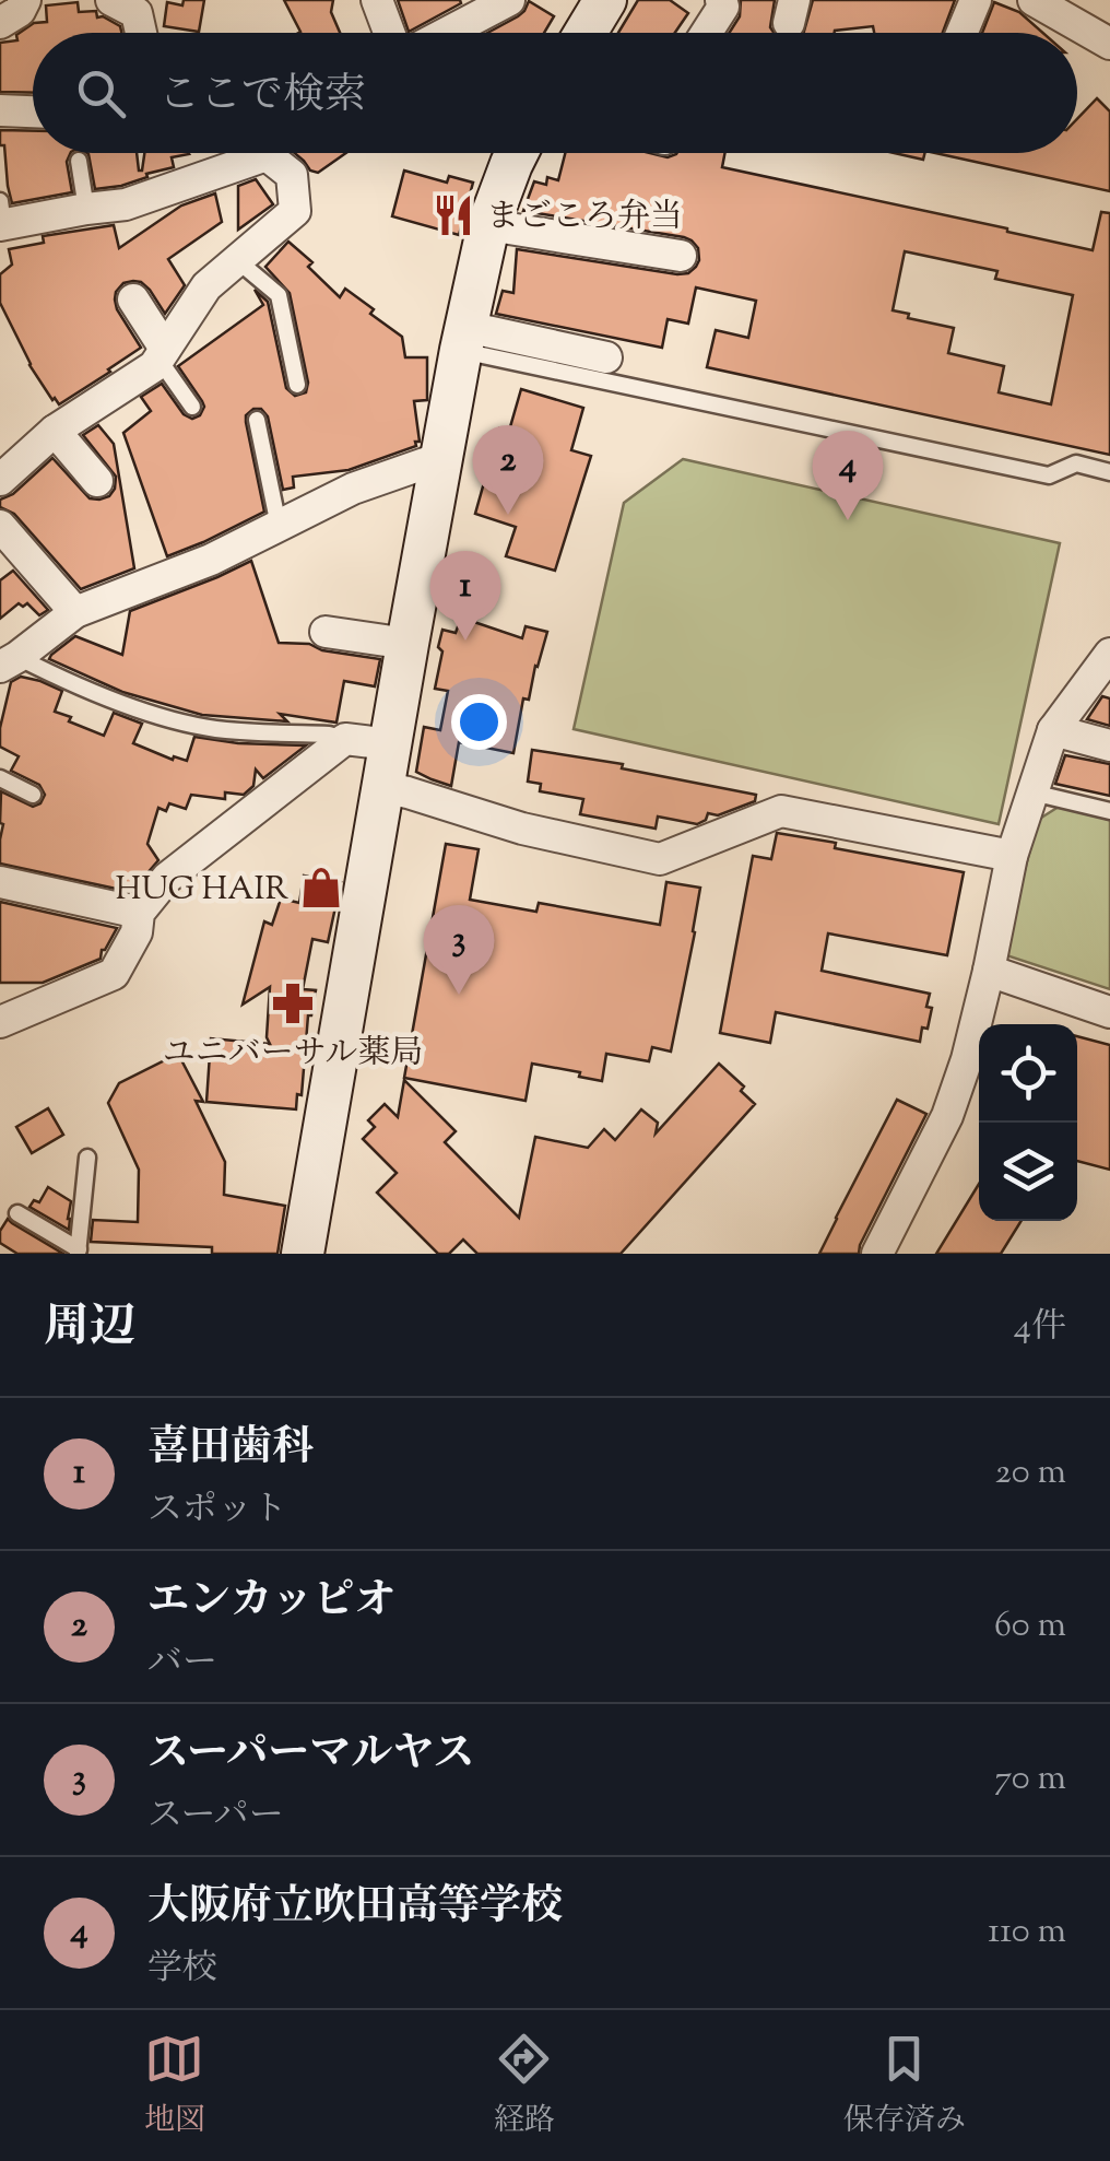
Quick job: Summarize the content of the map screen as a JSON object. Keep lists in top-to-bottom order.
{
  "places": {
    "restaurant": ["まごころ弁当"],
    "shop": ["HUG HAIR"],
    "pharmacy": ["ユニバーサル薬局"]
  },
  "page": {
    "search": "ここで検索",
    "pins": [
      "2",
      "4",
      "1",
      "3"
    ],
    "heading": ["周辺", "4件"],
    "list": [
      {
        "mark": "1",
        "name": "喜田歯科",
        "note": "スポット",
        "value": "20 m"
      },
      {
        "mark": "2",
        "name": "エンカッピオ",
        "note": "バー",
        "value": "60 m"
      },
      {
        "mark": "3",
        "name": "スーパーマルヤス",
        "note": "スーパー",
        "value": "70 m"
      },
      {
        "mark": "4",
        "name": "大阪府立吹田高等学校",
        "note": "学校",
        "value": "110 m"
      }
    ],
    "nav": ["地図", "経路", "保存済み"]
  }
}
